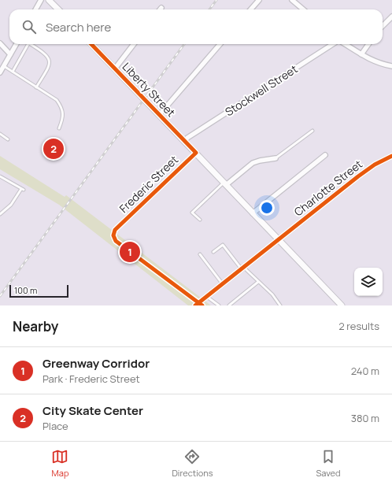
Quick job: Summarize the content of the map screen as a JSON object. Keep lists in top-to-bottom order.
{
  "streets": {
    "street": [
      "Liberty Street",
      "Stockwell Street",
      "Frederic Street",
      "Charlotte Street"
    ]
  },
  "crossings": [
    ["Liberty Street", "Stockwell Street"],
    ["Liberty Street", "Frederic Street"],
    ["Liberty Street", "Charlotte Street"]
  ],
  "scale_bar": "100 m",
  "page": {
    "search": "Search here",
    "pins": ["2", "1"],
    "scale": "100 m",
    "heading": ["Nearby", "2 results"],
    "list": [
      {
        "mark": "1",
        "name": "Greenway Corridor",
        "note": "Park · Frederic Street",
        "value": "240 m"
      },
      {
        "mark": "2",
        "name": "City Skate Center",
        "note": "Place",
        "value": "380 m"
      }
    ],
    "nav": ["Map", "Directions", "Saved"]
  }
}
